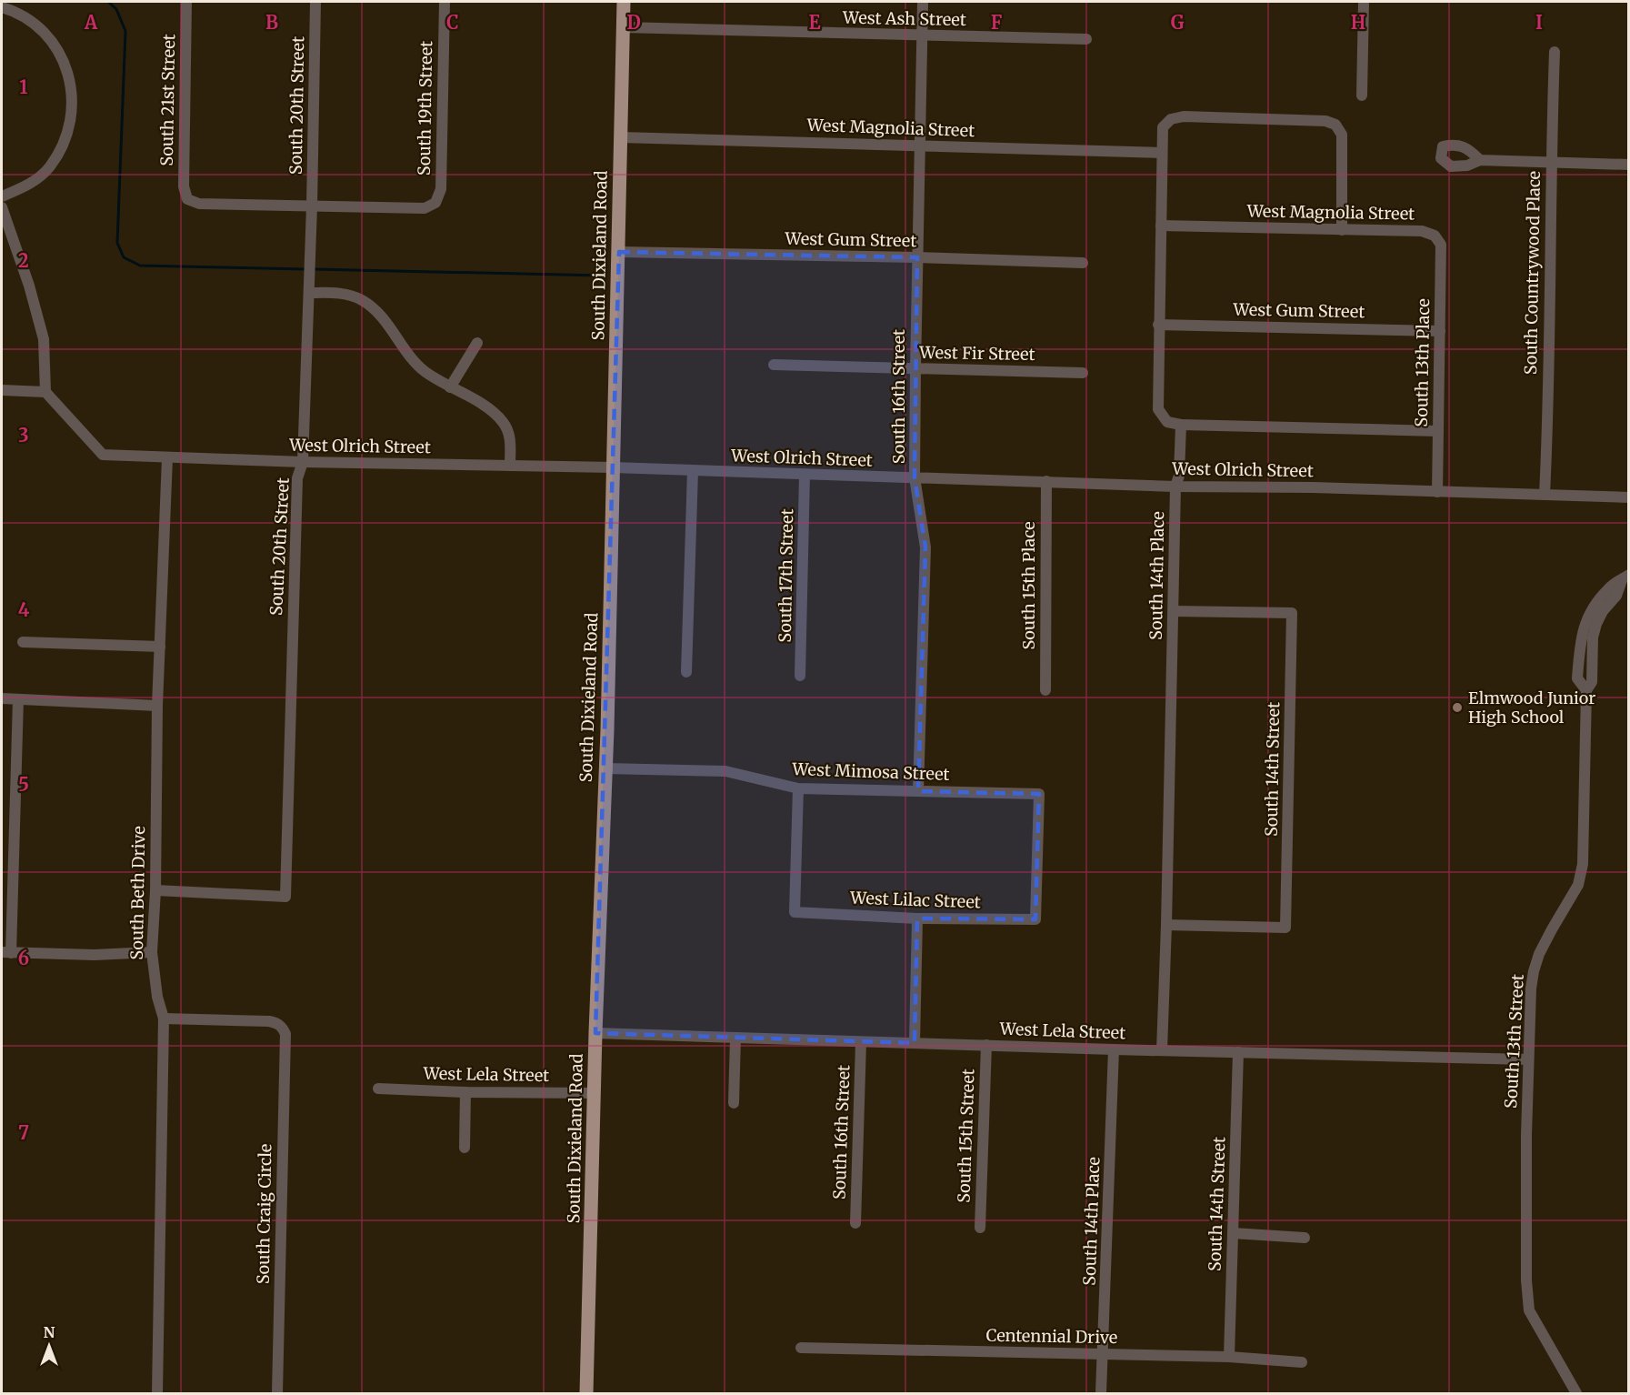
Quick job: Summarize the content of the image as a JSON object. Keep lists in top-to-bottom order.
{
  "streets": {
    "main road": ["South Dixieland Road"],
    "street": [
      "West Ash Street",
      "South 21st Street",
      "South 20th Street",
      "South 19th Street",
      "West Magnolia Street",
      "West Gum Street",
      "South Countrywood Place",
      "West Fir Street",
      "South 13th Place",
      "South 16th Street",
      "West Olrich Street",
      "South 17th Street",
      "South 14th Place",
      "South 15th Place",
      "South 14th Street",
      "West Mimosa Street",
      "South Beth Drive",
      "West Lilac Street",
      "West Lela Street",
      "South 13th Street",
      "South 15th Street",
      "South Craig Circle",
      "Centennial Drive"
    ]
  },
  "crossings": [
    ["West Ash Street", "South Dixieland Road"],
    ["West Ash Street", "South 16th Street"],
    ["South 21st Street", "South 20th Street"],
    ["South 21st Street", "South 19th Street"],
    ["South 20th Street", "South 19th Street"],
    ["South 20th Street", "West Olrich Street"],
    ["South 20th Street", "South Beth Drive"],
    ["West Magnolia Street", "South Dixieland Road"],
    ["West Magnolia Street", "South 13th Place"],
    ["West Magnolia Street", "South 16th Street"],
    ["West Gum Street", "South Dixieland Road"],
    ["West Gum Street", "South 13th Place"],
    ["West Gum Street", "South 16th Street"],
    ["South Dixieland Road", "West Olrich Street"],
    ["South Dixieland Road", "West Mimosa Street"],
    ["South Dixieland Road", "West Lela Street"],
    ["South Countrywood Place", "West Olrich Street"],
    ["West Fir Street", "South 16th Street"],
    ["South 13th Place", "West Olrich Street"],
    ["South 16th Street", "West Olrich Street"],
    ["South 16th Street", "West Mimosa Street"],
    ["South 16th Street", "West Lela Street"],
    ["West Olrich Street", "South 17th Street"],
    ["West Olrich Street", "South 14th Place"],
    ["West Olrich Street", "South 15th Place"],
    ["West Olrich Street", "South Beth Drive"],
    ["South 14th Place", "South 14th Street"],
    ["South 14th Place", "West Lela Street"],
    ["South 14th Place", "Centennial Drive"],
    ["South 14th Street", "West Lela Street"],
    ["South 14th Street", "Centennial Drive"],
    ["West Mimosa Street", "West Lilac Street"],
    ["South Beth Drive", "South Craig Circle"],
    ["West Lela Street", "South 13th Street"],
    ["West Lela Street", "South 15th Street"]
  ],
  "places": ["Elmwood Junior High School"],
  "north": "top",
  "grid": {
    "columns": [
      "A",
      "B",
      "C",
      "D",
      "E",
      "F",
      "G",
      "H",
      "I"
    ],
    "rows": [
      "1",
      "2",
      "3",
      "4",
      "5",
      "6",
      "7"
    ]
  }
}
